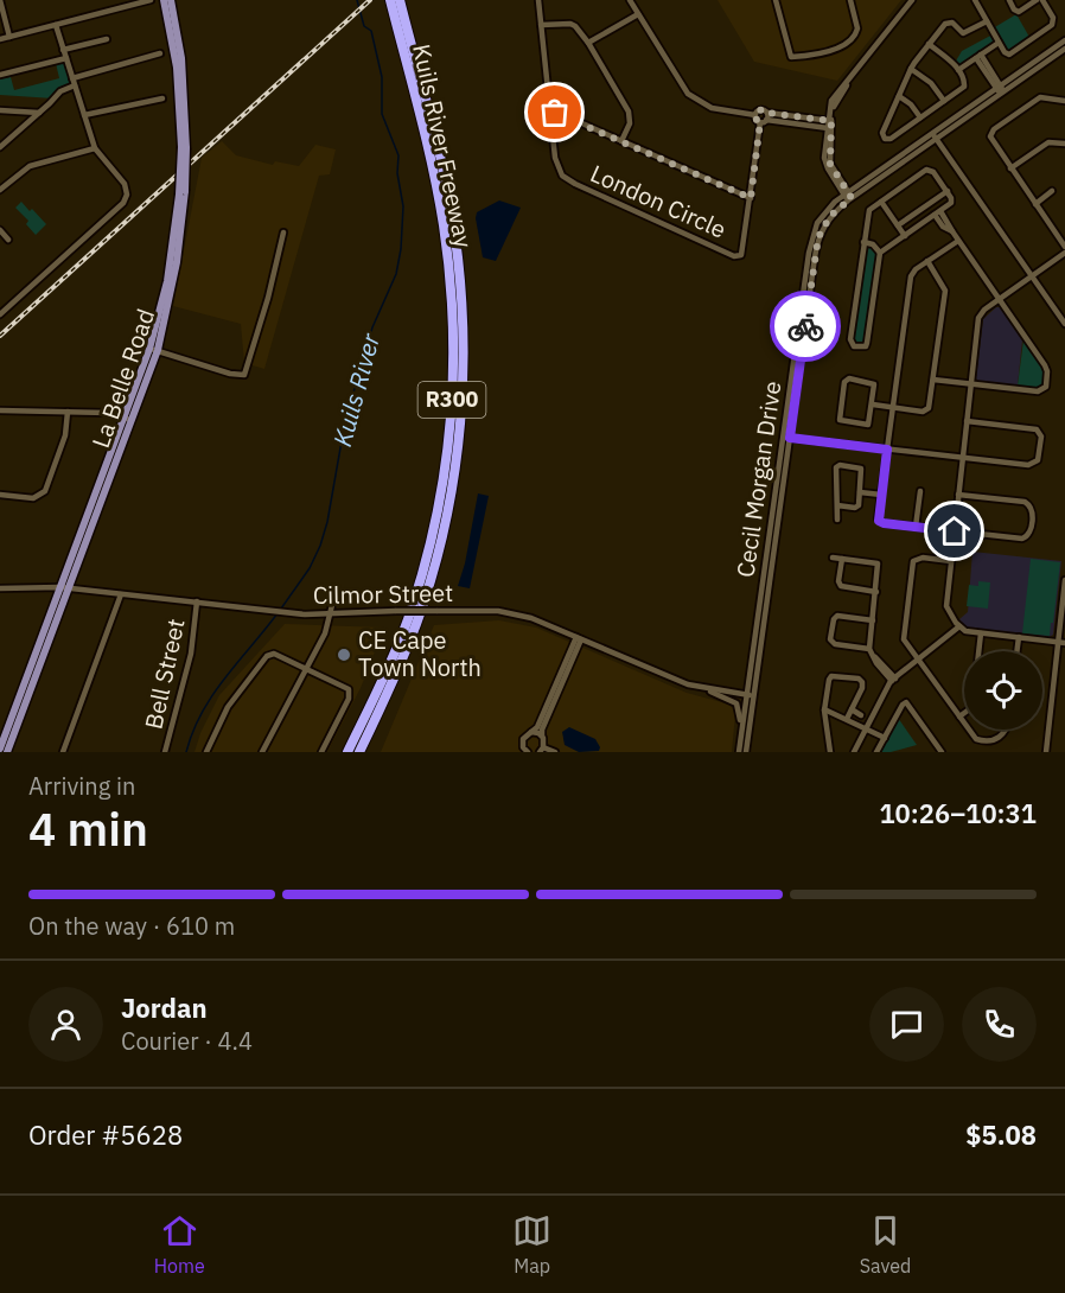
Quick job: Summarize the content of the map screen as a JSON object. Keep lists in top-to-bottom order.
{
  "streets": {
    "highway": ["Kuils River Freeway", "R300"],
    "main road": ["La Belle Road"],
    "street": [
      "London Circle",
      "Cecil Morgan Drive",
      "Cilmor Street",
      "Bell Street"
    ]
  },
  "crossings": [
    ["La Belle Road", "Cilmor Street"],
    ["Cecil Morgan Drive", "Cilmor Street"],
    ["Cilmor Street", "Bell Street"]
  ],
  "water": ["Kuils River"],
  "places": ["CE Cape Town North"],
  "page": {
    "heading": ["4 min", "Arriving in", "10:26–10:31"],
    "panel": [
      "Jordan",
      "Courier · 4.4",
      "Order #5628",
      "$5.08"
    ],
    "bar": "On the way · 610 m",
    "tabs": ["Home", "Map", "Saved"]
  }
}
